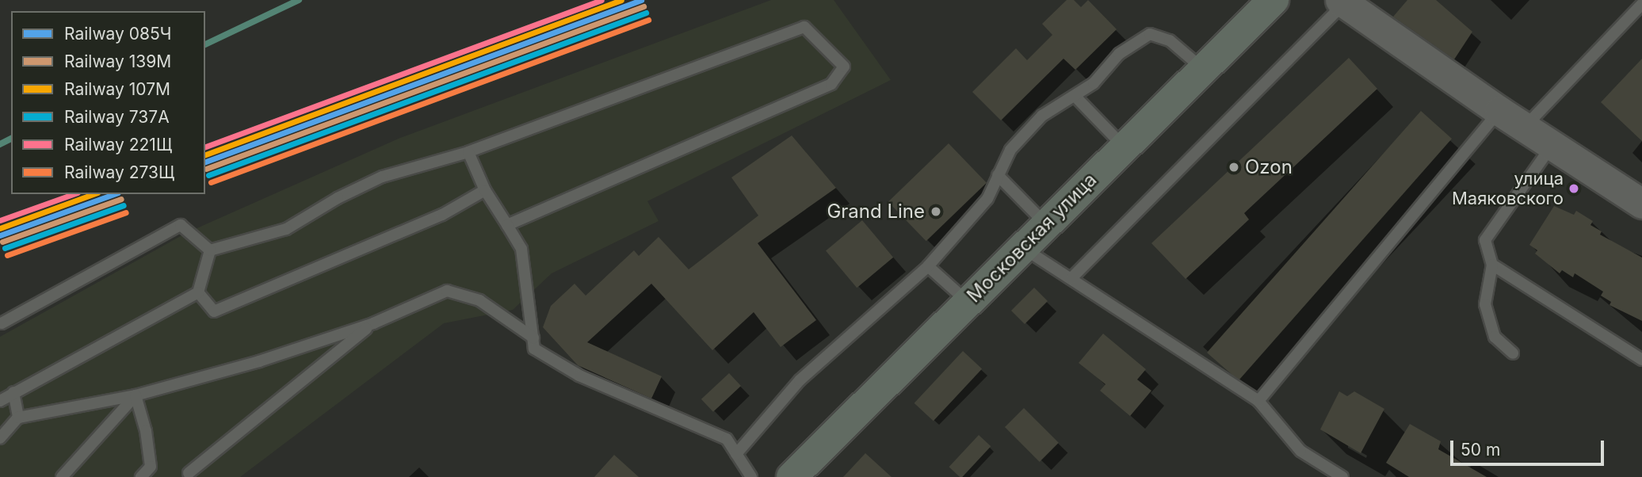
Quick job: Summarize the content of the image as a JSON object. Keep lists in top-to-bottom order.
{
  "streets": {
    "main road": ["Московская улица"]
  },
  "places": ["Ozon", "улица Маяковского", "Grand Line"],
  "lines": [
    "rail line 085Ч",
    "rail line 107М",
    "rail line 221Щ",
    "rail line 139М",
    "rail line 737А",
    "rail line 273Щ"
  ],
  "legend": [
    "Railway 085Ч",
    "Railway 139М",
    "Railway 107М",
    "Railway 737А",
    "Railway 221Щ",
    "Railway 273Щ"
  ],
  "scale_bar": "50 m"
}
